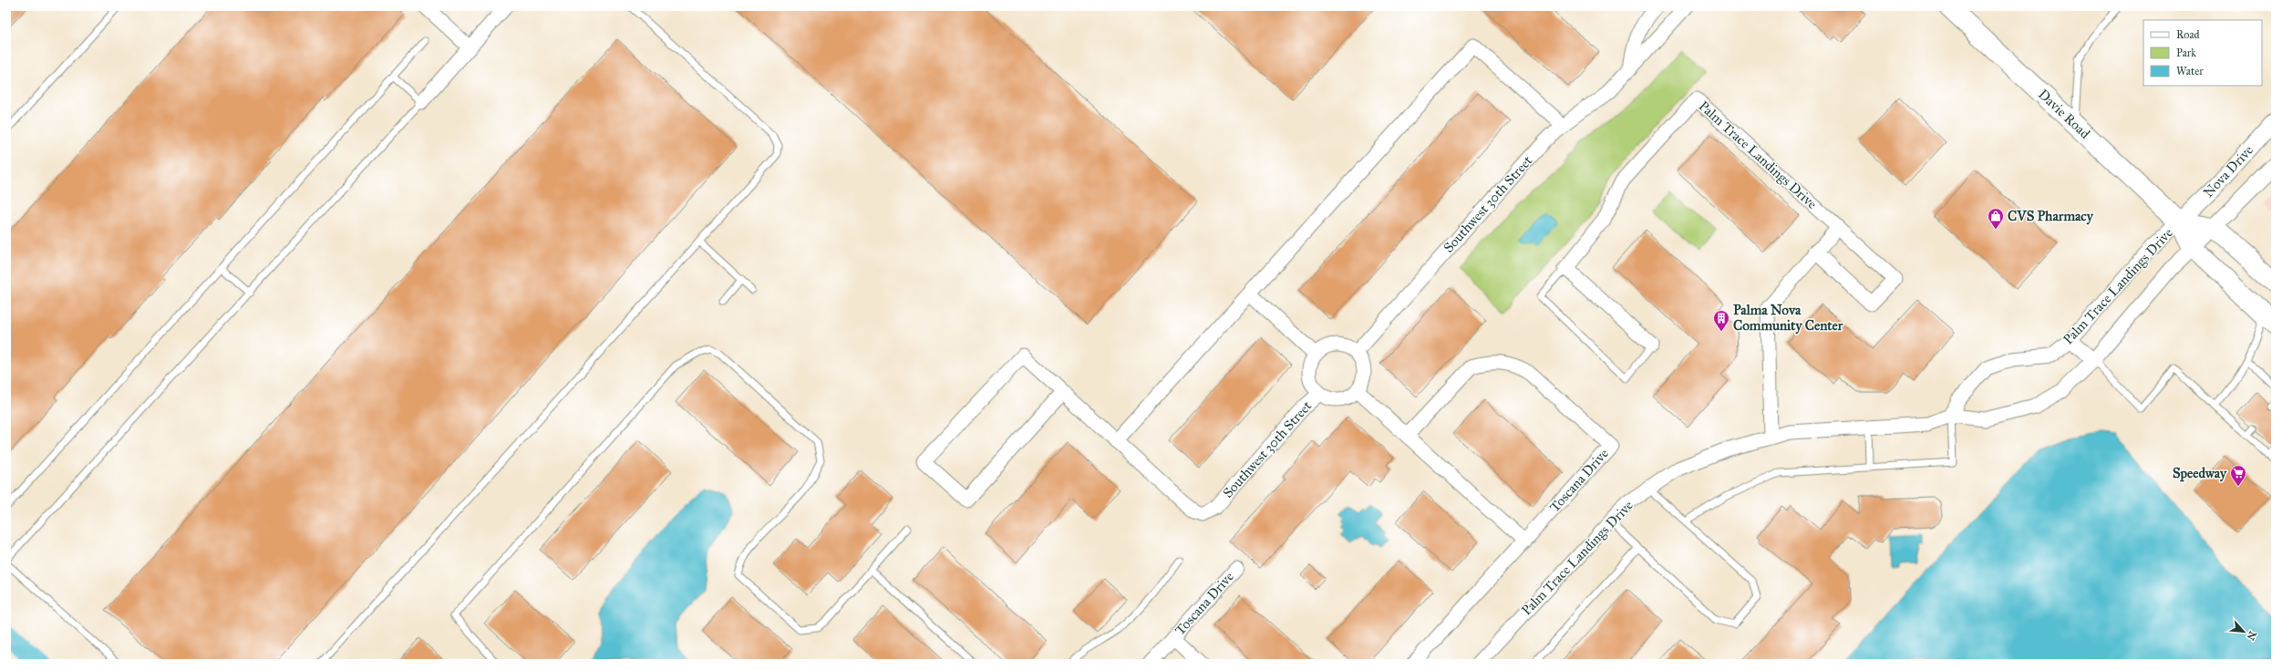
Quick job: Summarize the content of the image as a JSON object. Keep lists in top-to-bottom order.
{
  "streets": {
    "main road": ["Davie Road"],
    "street": [
      "Palm Trace Landings Drive",
      "Nova Drive",
      "Southwest 30th Street",
      "Toscana Drive"
    ]
  },
  "crossings": [
    ["Davie Road", "Palm Trace Landings Drive"],
    ["Davie Road", "Nova Drive"],
    ["Palm Trace Landings Drive", "Nova Drive"]
  ],
  "places": {
    "shop": ["CVS Pharmacy"],
    "building": ["Palma Nova Community Center"],
    "supermarket": ["Speedway"]
  },
  "legend": ["Road", "Park", "Water"],
  "north": "bottom right"
}
